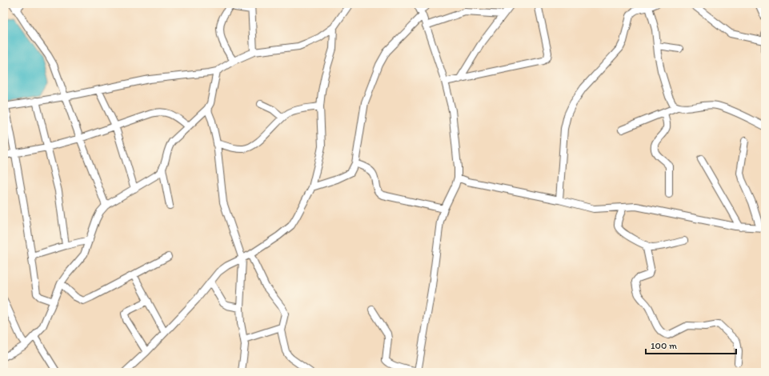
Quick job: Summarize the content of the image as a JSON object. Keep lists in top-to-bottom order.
{
  "scale_bar": "100 m"
}
